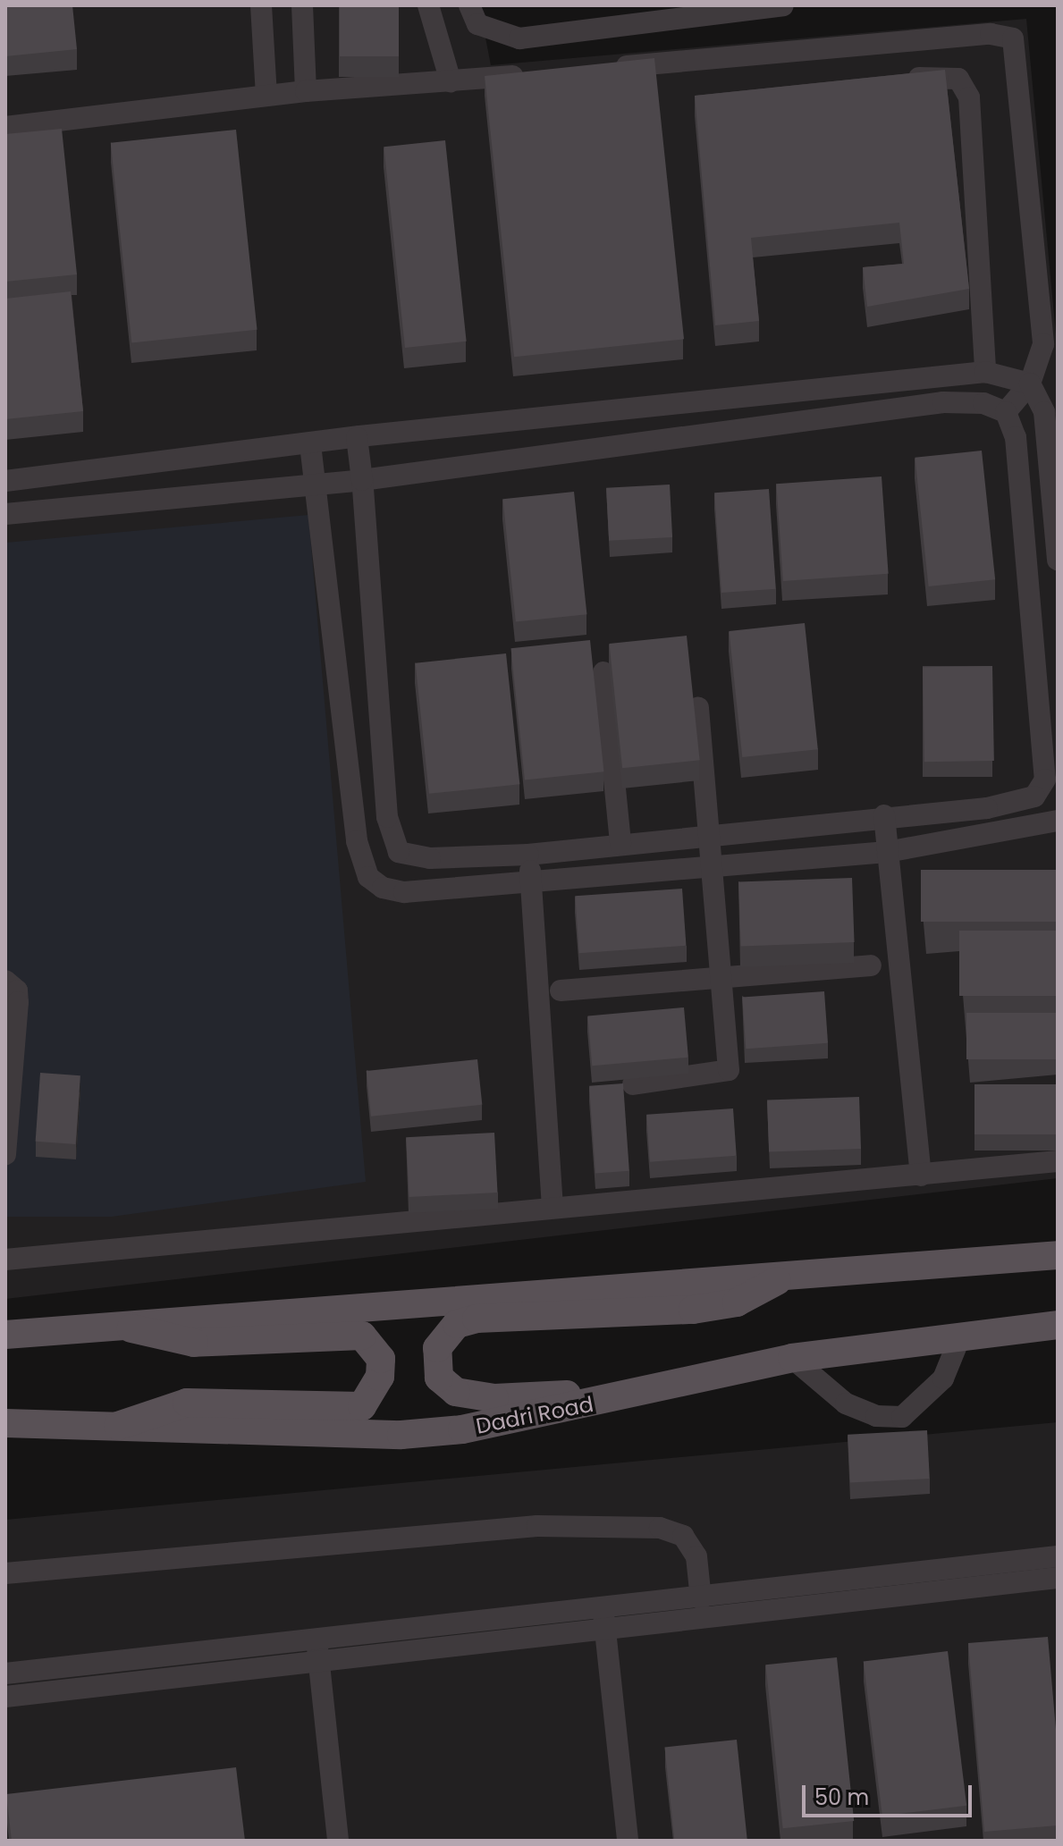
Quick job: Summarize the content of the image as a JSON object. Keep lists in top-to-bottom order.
{
  "streets": {
    "main road": ["Dadri Road"]
  },
  "scale_bar": "50 m"
}
